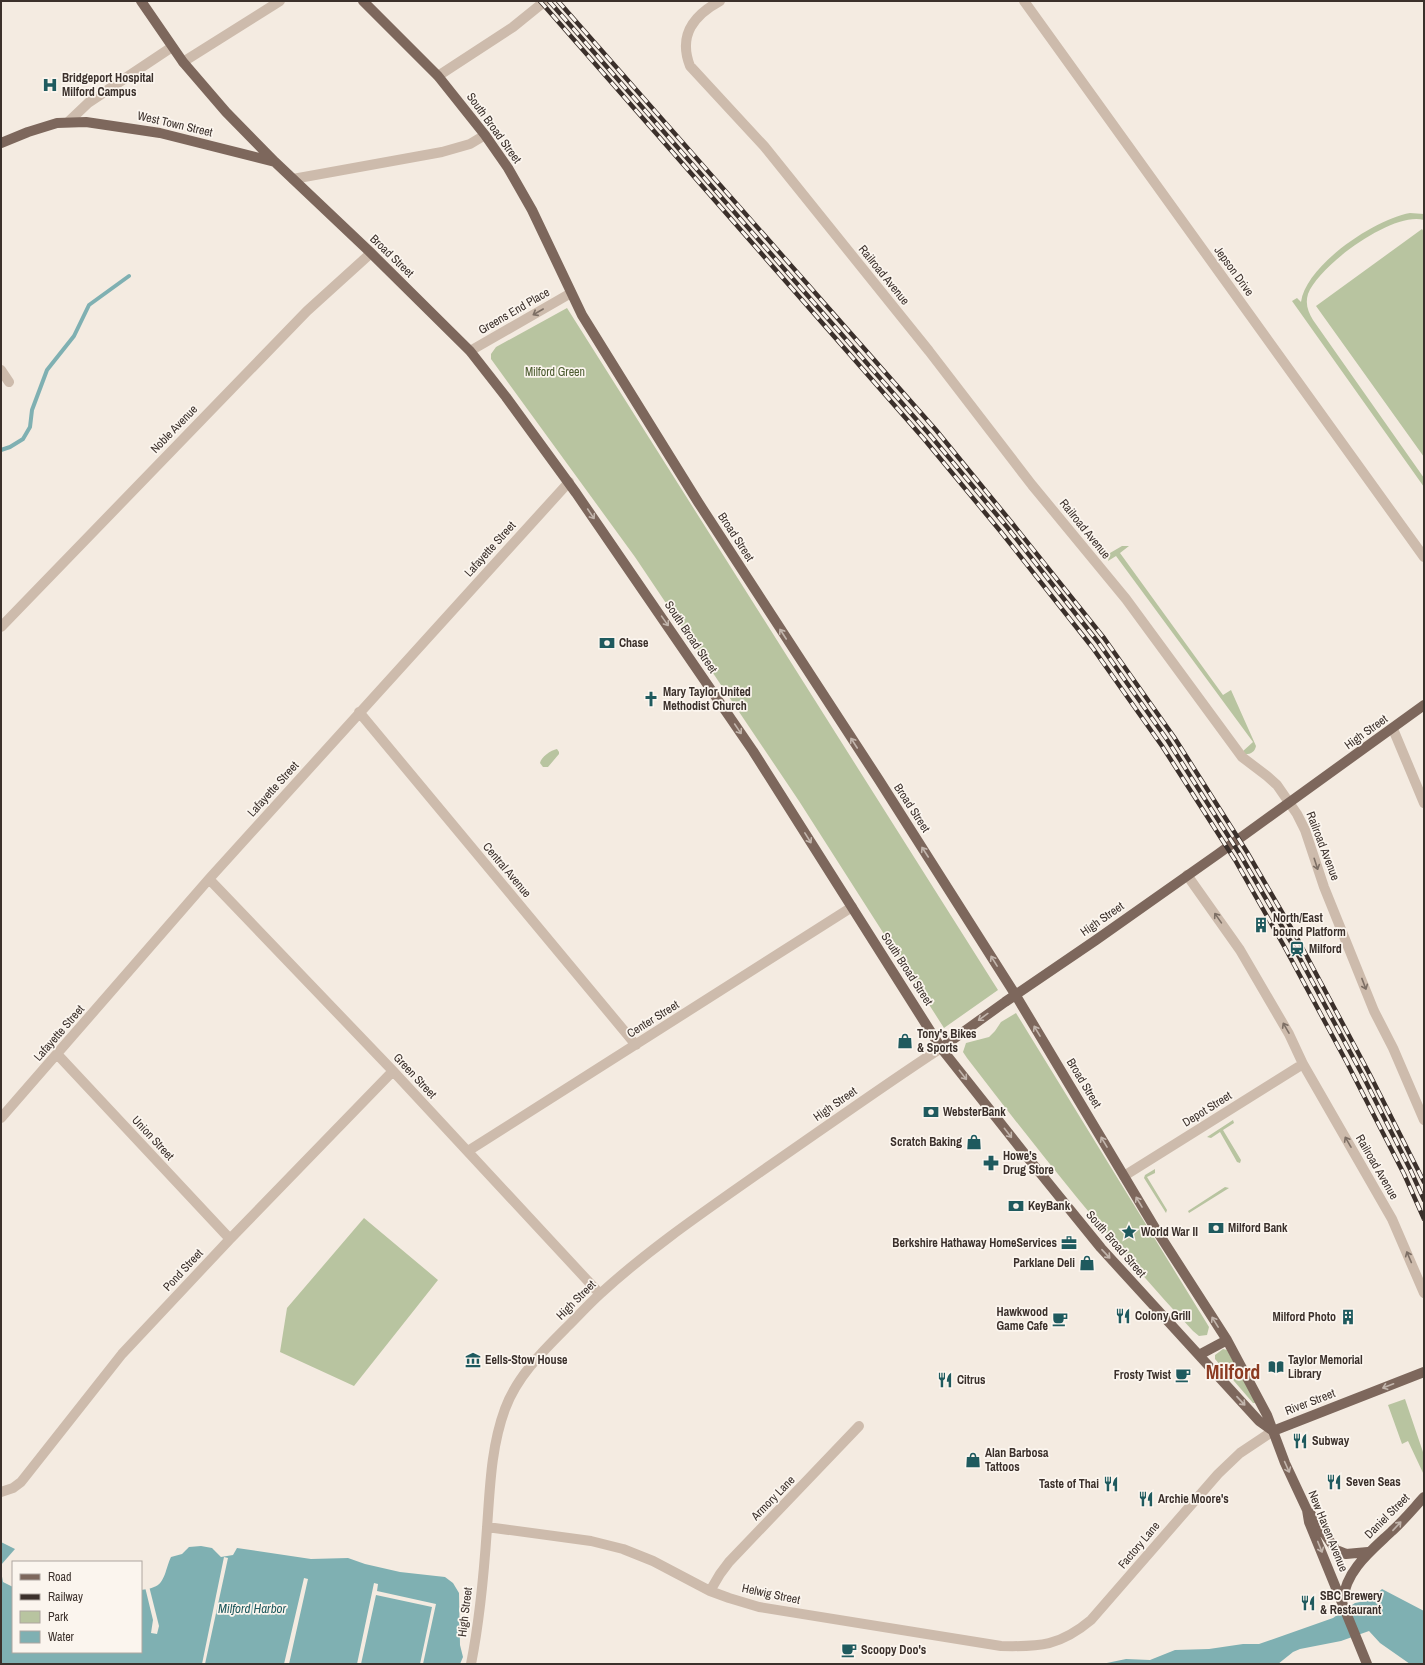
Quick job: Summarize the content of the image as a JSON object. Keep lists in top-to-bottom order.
{
  "streets": {
    "main road": [
      "West Town Street",
      "South Broad Street",
      "Broad Street",
      "High Street",
      "River Street",
      "Daniel Street",
      "New Haven Avenue"
    ],
    "street": [
      "Jepson Drive",
      "Railroad Avenue",
      "Greens End Place",
      "Noble Avenue",
      "Lafayette Street",
      "Central Avenue",
      "Center Street",
      "Green Street",
      "Depot Street",
      "Union Street",
      "Pond Street",
      "Armory Lane",
      "Factory Lane",
      "Helwig Street"
    ]
  },
  "crossings": [
    ["West Town Street", "Broad Street"],
    ["South Broad Street", "Broad Street"],
    ["South Broad Street", "Greens End Place"],
    ["South Broad Street", "Lafayette Street"],
    ["South Broad Street", "High Street"],
    ["South Broad Street", "Center Street"],
    ["South Broad Street", "River Street"],
    ["South Broad Street", "New Haven Avenue"],
    ["South Broad Street", "Factory Lane"],
    ["Broad Street", "Greens End Place"],
    ["Broad Street", "Noble Avenue"],
    ["Broad Street", "Lafayette Street"],
    ["Broad Street", "High Street"],
    ["Broad Street", "Depot Street"],
    ["Broad Street", "River Street"],
    ["Broad Street", "New Haven Avenue"],
    ["Broad Street", "Factory Lane"],
    ["Railroad Avenue", "High Street"],
    ["Railroad Avenue", "Depot Street"],
    ["Lafayette Street", "Central Avenue"],
    ["Lafayette Street", "Green Street"],
    ["Lafayette Street", "Union Street"],
    ["High Street", "Green Street"],
    ["High Street", "Helwig Street"],
    ["Central Avenue", "Center Street"],
    ["Center Street", "Green Street"],
    ["Green Street", "Pond Street"],
    ["Union Street", "Pond Street"],
    ["River Street", "New Haven Avenue"],
    ["River Street", "Factory Lane"],
    ["Armory Lane", "Helwig Street"],
    ["Daniel Street", "New Haven Avenue"],
    ["New Haven Avenue", "Factory Lane"],
    ["Factory Lane", "Helwig Street"]
  ],
  "one_way": [
    "South Broad Street",
    "Broad Street",
    "Greens End Place",
    "River Street",
    "Daniel Street",
    "New Haven Avenue"
  ],
  "districts": ["Milford"],
  "water": ["Milford Harbor"],
  "parks": ["Milford Green"],
  "places": {
    "hospital": ["Bridgeport Hospital Milford Campus"],
    "bank": [
      "Chase",
      "WebsterBank",
      "KeyBank",
      "Milford Bank"
    ],
    "church": ["Mary Taylor United Methodist Church"],
    "building": ["North/East bound Platform", "Milford Photo"],
    "station": ["Milford"],
    "shop": [
      "Tony's Bikes & Sports",
      "Scratch Baking",
      "Parklane Deli",
      "Alan Barbosa Tattoos"
    ],
    "pharmacy": ["Howe's Drug Store"],
    "place": ["World War II"],
    "office": ["Berkshire Hathaway HomeServices"],
    "restaurant": [
      "Colony Grill",
      "Citrus",
      "Subway",
      "Seven Seas",
      "Taste of Thai",
      "Archie Moore's",
      "SBC Brewery & Restaurant"
    ],
    "cafe": ["Hawkwood Game Cafe", "Frosty Twist", "Scoopy Doo's"],
    "museum": ["Eells-Stow House"],
    "library": ["Taylor Memorial Library"]
  },
  "legend": [
    "Road",
    "Railway",
    "Park",
    "Water"
  ]
}
